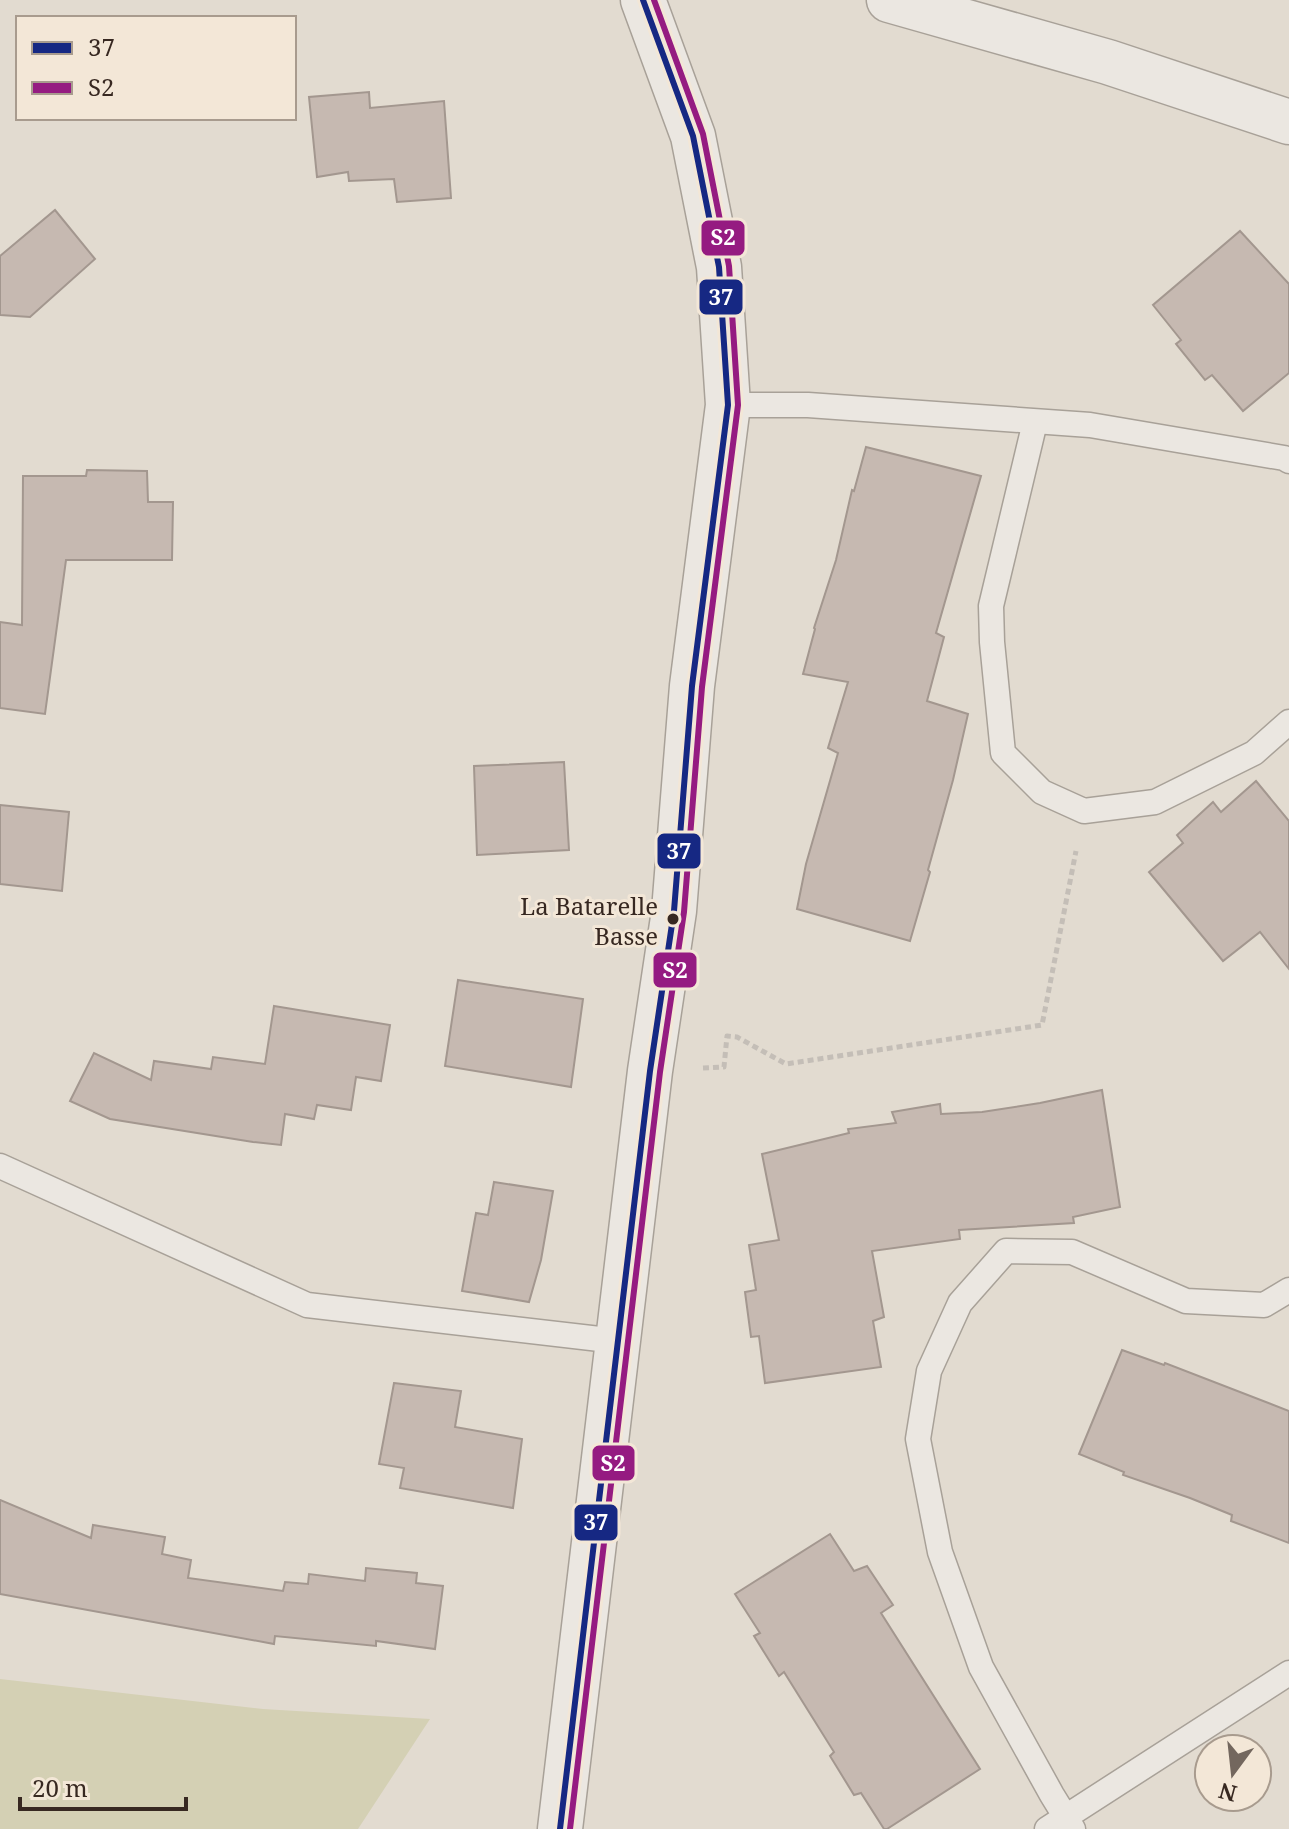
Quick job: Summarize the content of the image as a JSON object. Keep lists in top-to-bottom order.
{
  "places": ["La Batarelle Basse"],
  "lines": ["transit line 37", "transit line S2"],
  "legend": ["37", "S2"],
  "scale_bar": "20 m",
  "north": "bottom"
}
